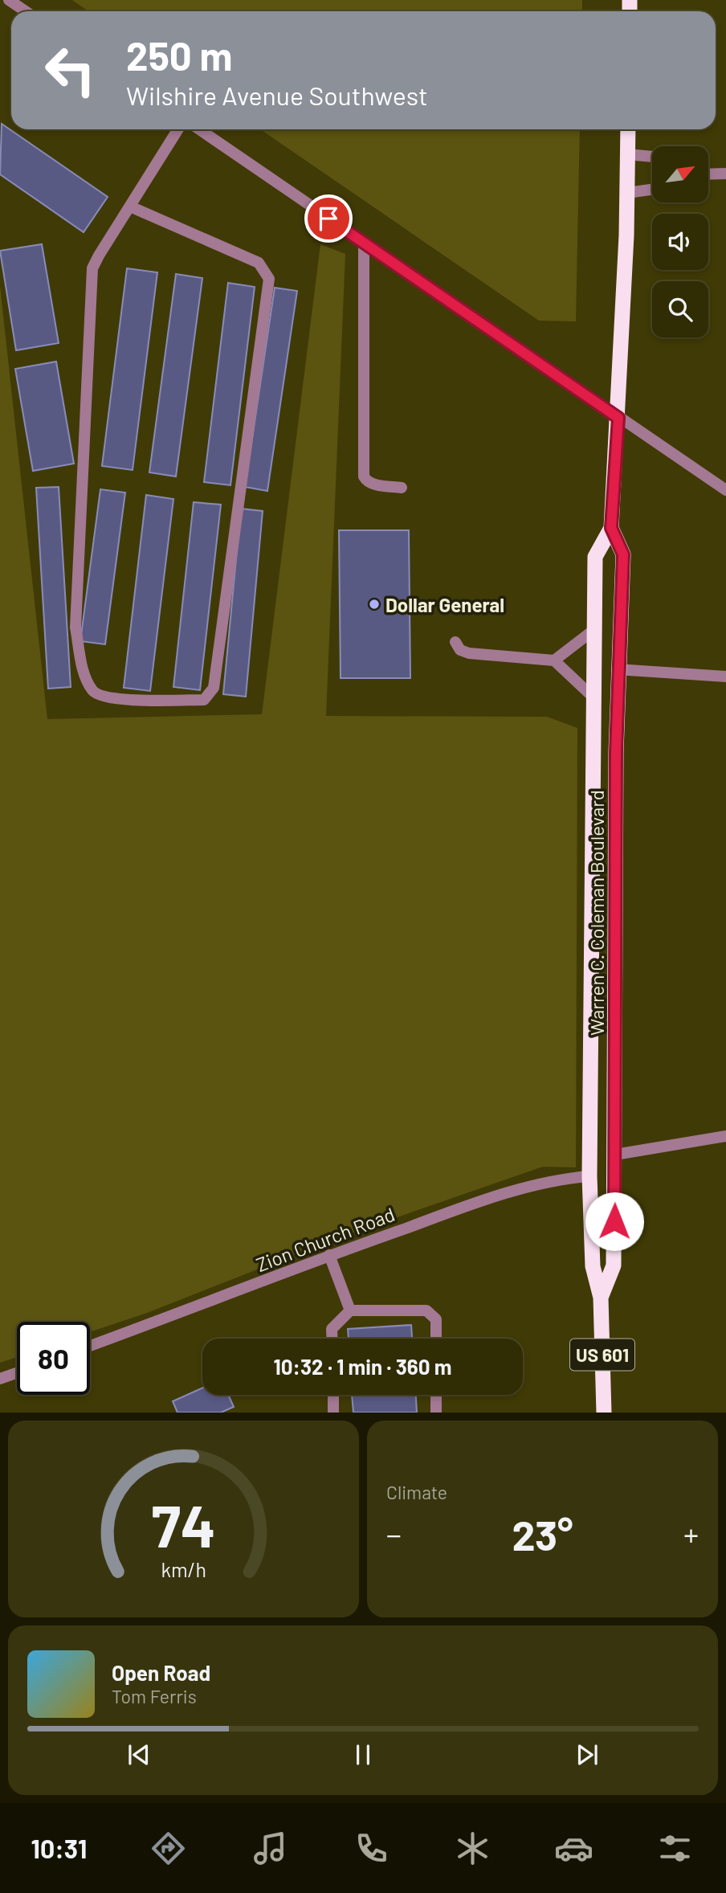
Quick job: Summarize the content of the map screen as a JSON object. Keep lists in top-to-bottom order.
{
  "streets": {
    "highway": ["Warren C. Coleman Boulevard", "US 601"],
    "street": ["Zion Church Road"]
  },
  "crossings": [
    ["Warren C. Coleman Boulevard", "Zion Church Road"]
  ],
  "places": ["Dollar General"],
  "north": "top right",
  "page": {
    "turn": ["250 m", "Wilshire Avenue Southwest"],
    "limit": "80",
    "trip": "10:32 · 1 min · 360 m",
    "tile": "Climate",
    "heat": ["−", "23°", "+"],
    "song": ["Open Road", "Tom Ferris"],
    "tabs": "10:31",
    "gauge": ["74", "km/h"]
  }
}
